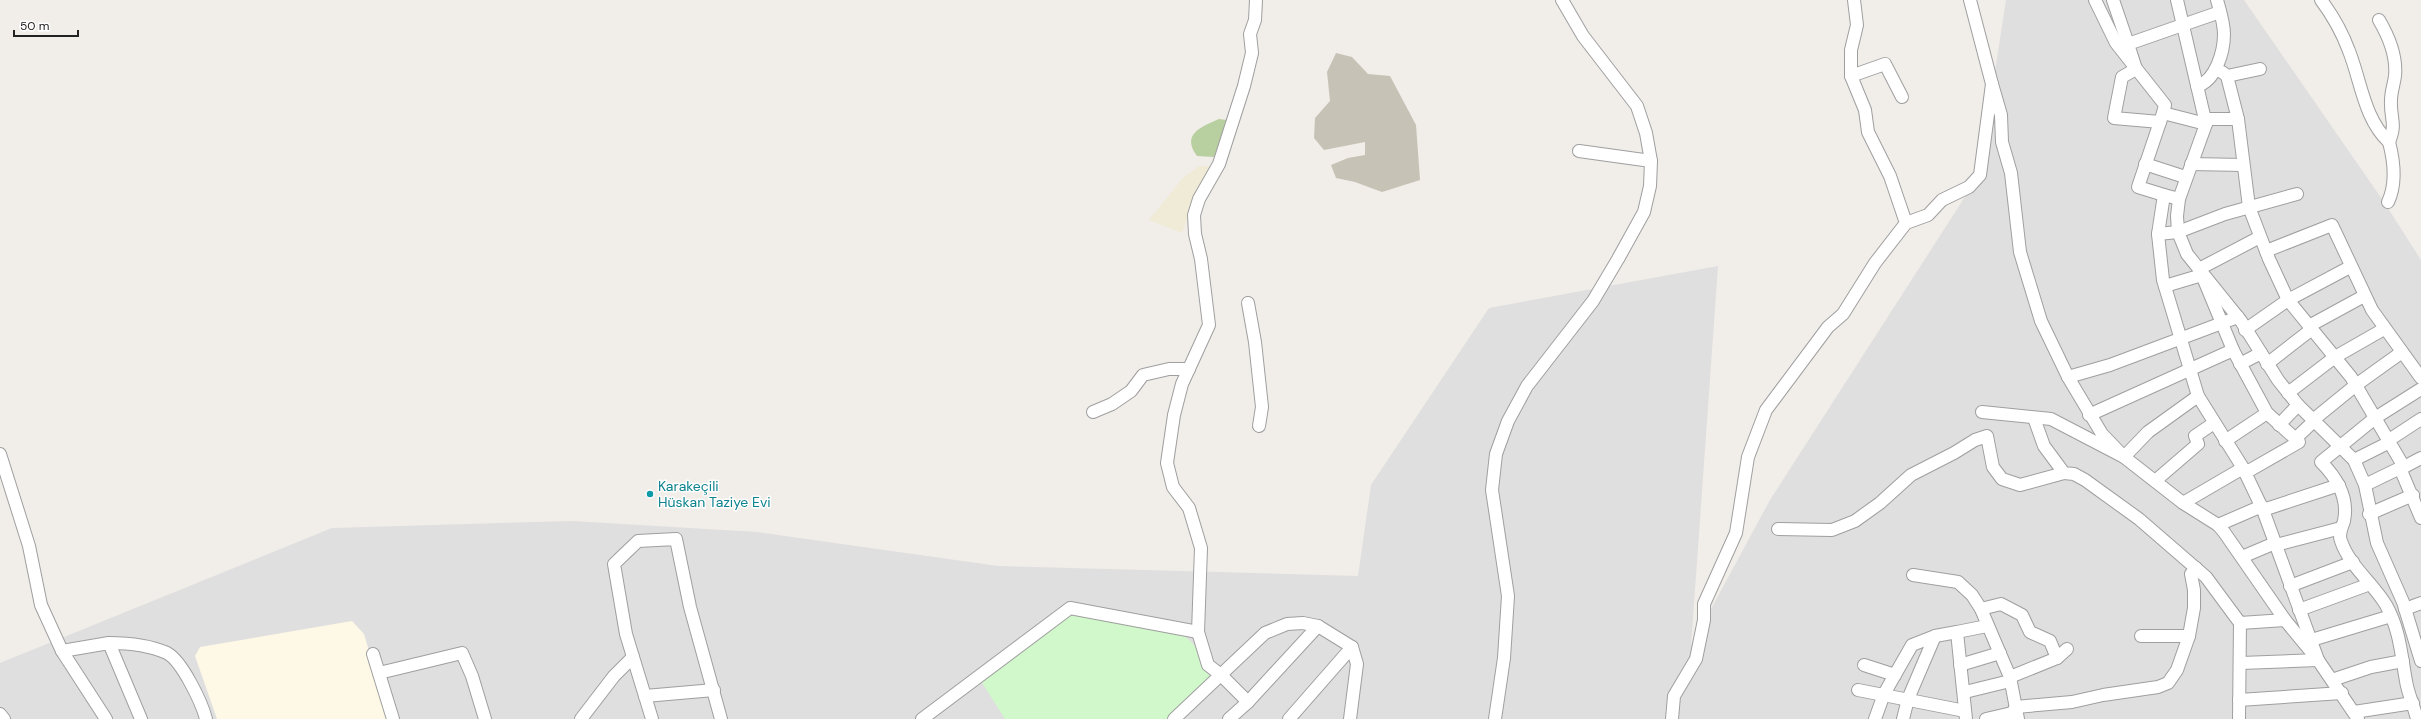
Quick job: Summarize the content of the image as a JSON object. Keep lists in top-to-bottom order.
{
  "places": ["Karakeçili Hüskan Taziye Evi"],
  "scale_bar": "50 m"
}
